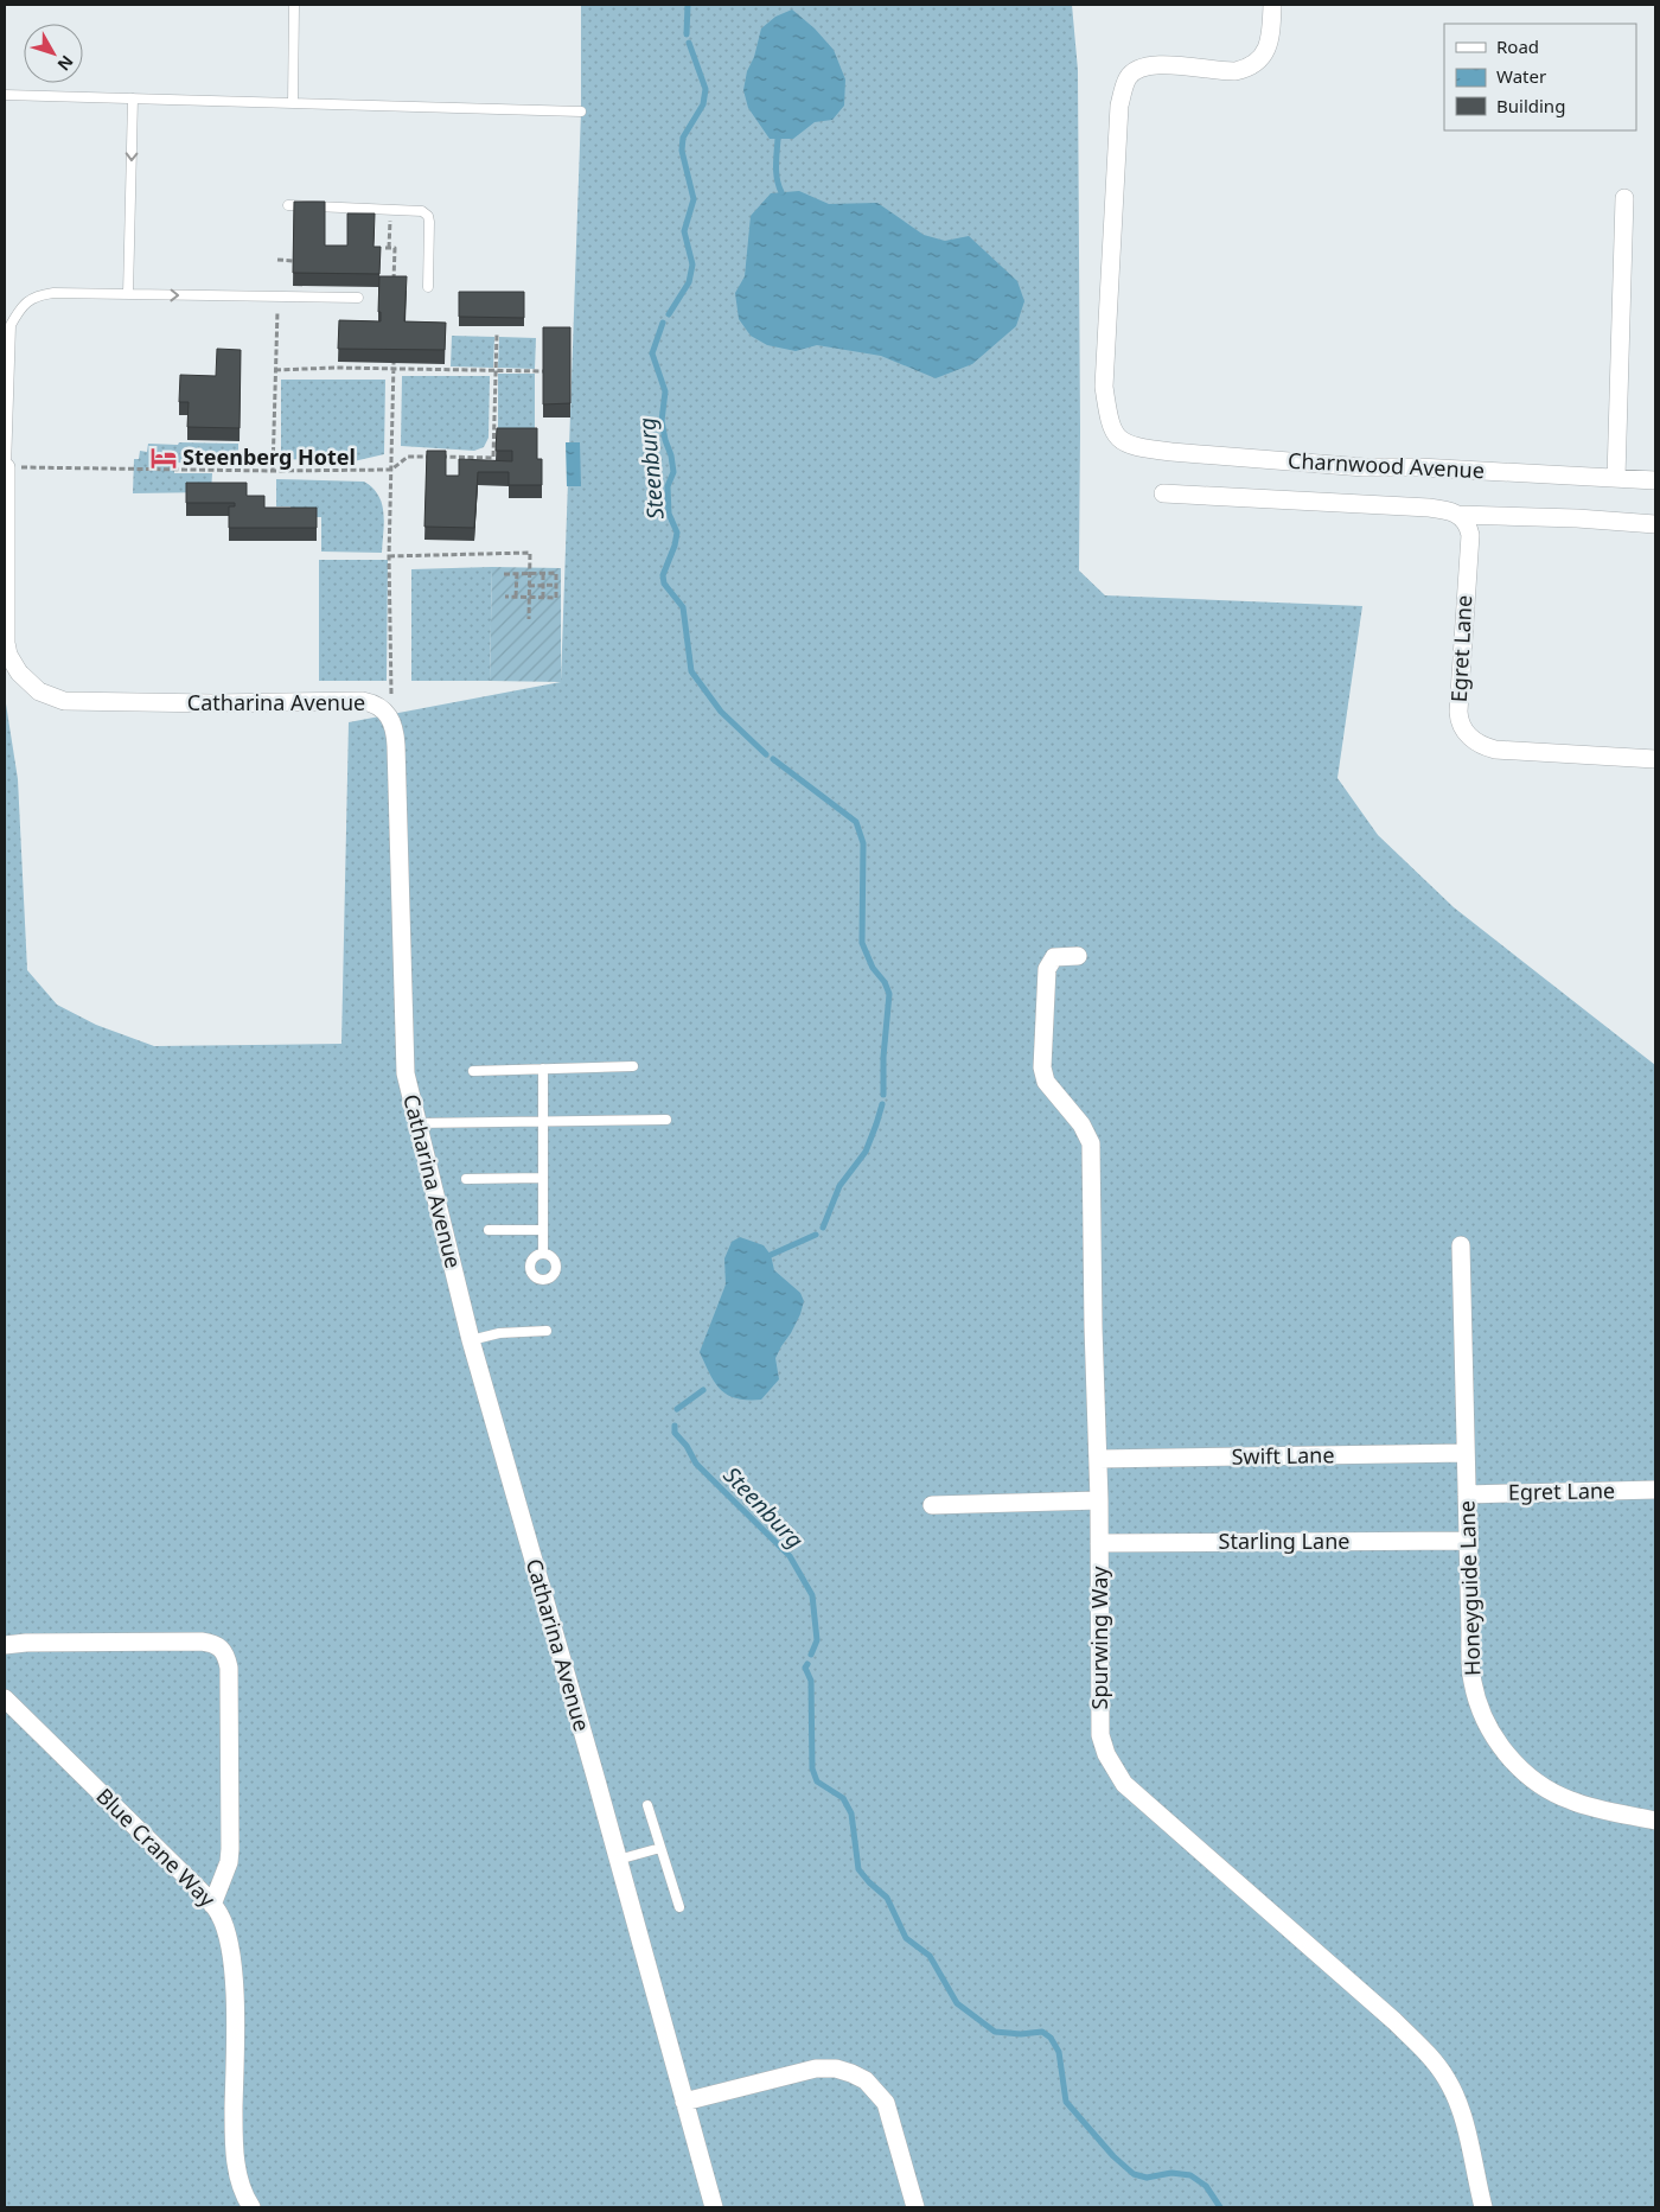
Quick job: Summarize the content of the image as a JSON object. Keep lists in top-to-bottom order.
{
  "streets": {
    "street": [
      "Charnwood Avenue",
      "Egret Lane",
      "Catharina Avenue",
      "Swift Lane",
      "Starling Lane",
      "Honeyguide Lane",
      "Spurwing Way",
      "Blue Crane Way"
    ]
  },
  "crossings": [
    ["Egret Lane", "Honeyguide Lane"],
    ["Swift Lane", "Honeyguide Lane"],
    ["Swift Lane", "Spurwing Way"],
    ["Starling Lane", "Honeyguide Lane"],
    ["Starling Lane", "Spurwing Way"]
  ],
  "water": ["Steenburg"],
  "places": {
    "hotel": ["Steenberg Hotel"]
  },
  "legend": ["Road", "Water", "Building"],
  "north": "bottom right"
}
